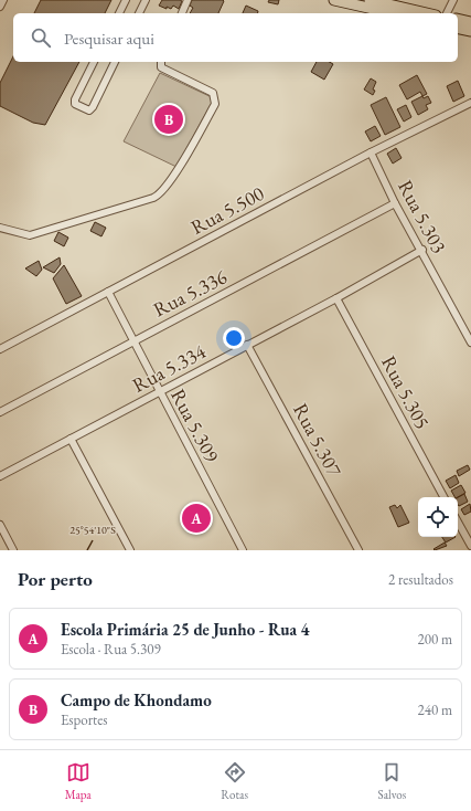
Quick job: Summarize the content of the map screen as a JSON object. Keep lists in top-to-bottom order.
{
  "streets": {
    "street": [
      "Rua 5.500",
      "Rua 5.303",
      "Rua 5.336",
      "Rua 5.334",
      "Rua 5.305",
      "Rua 5.309",
      "Rua 5.307"
    ]
  },
  "crossings": [
    ["Rua 5.500", "Rua 5.303"],
    ["Rua 5.500", "Rua 5.309"],
    ["Rua 5.303", "Rua 5.336"],
    ["Rua 5.303", "Rua 5.334"],
    ["Rua 5.336", "Rua 5.309"],
    ["Rua 5.334", "Rua 5.305"],
    ["Rua 5.334", "Rua 5.309"],
    ["Rua 5.334", "Rua 5.307"]
  ],
  "page": {
    "search": "Pesquisar aqui",
    "pins": ["B", "A"],
    "heading": ["Por perto", "2 resultados"],
    "list": [
      {
        "mark": "A",
        "name": "Escola Primária 25 de Junho - Rua 4",
        "note": "Escola · Rua 5.309",
        "value": "200 m"
      },
      {
        "mark": "B",
        "name": "Campo de Khondamo",
        "note": "Esportes",
        "value": "240 m"
      }
    ],
    "nav": ["Mapa", "Rotas", "Salvos"]
  },
  "coordinates": ["25°54'10\"S"]
}
